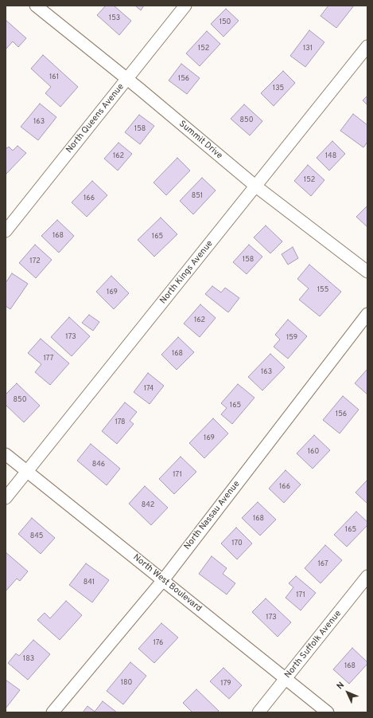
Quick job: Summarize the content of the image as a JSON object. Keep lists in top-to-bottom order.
{
  "streets": {
    "street": [
      "North Queens Avenue",
      "Summit Drive",
      "North Kings Avenue",
      "North Nassau Avenue",
      "North West Boulevard",
      "North Suffolk Avenue"
    ]
  },
  "crossings": [
    ["North Queens Avenue", "Summit Drive"],
    ["Summit Drive", "North Kings Avenue"],
    ["North Kings Avenue", "North West Boulevard"],
    ["North Nassau Avenue", "North West Boulevard"],
    ["North West Boulevard", "North Suffolk Avenue"]
  ],
  "house_numbers": [
    "153",
    "150",
    "152",
    "131",
    "161",
    "156",
    "135",
    "850",
    "163",
    "158",
    "162",
    "148",
    "152",
    "851",
    "166",
    "168",
    "165",
    "158",
    "172",
    "155",
    "169",
    "162",
    "173",
    "159",
    "168",
    "177",
    "163",
    "174",
    "850",
    "165",
    "156",
    "178",
    "169",
    "160",
    "846",
    "171",
    "166",
    "842",
    "168",
    "165",
    "845",
    "170",
    "167",
    "841",
    "171",
    "173",
    "176",
    "183",
    "168",
    "180",
    "179"
  ],
  "north": "top left"
}
